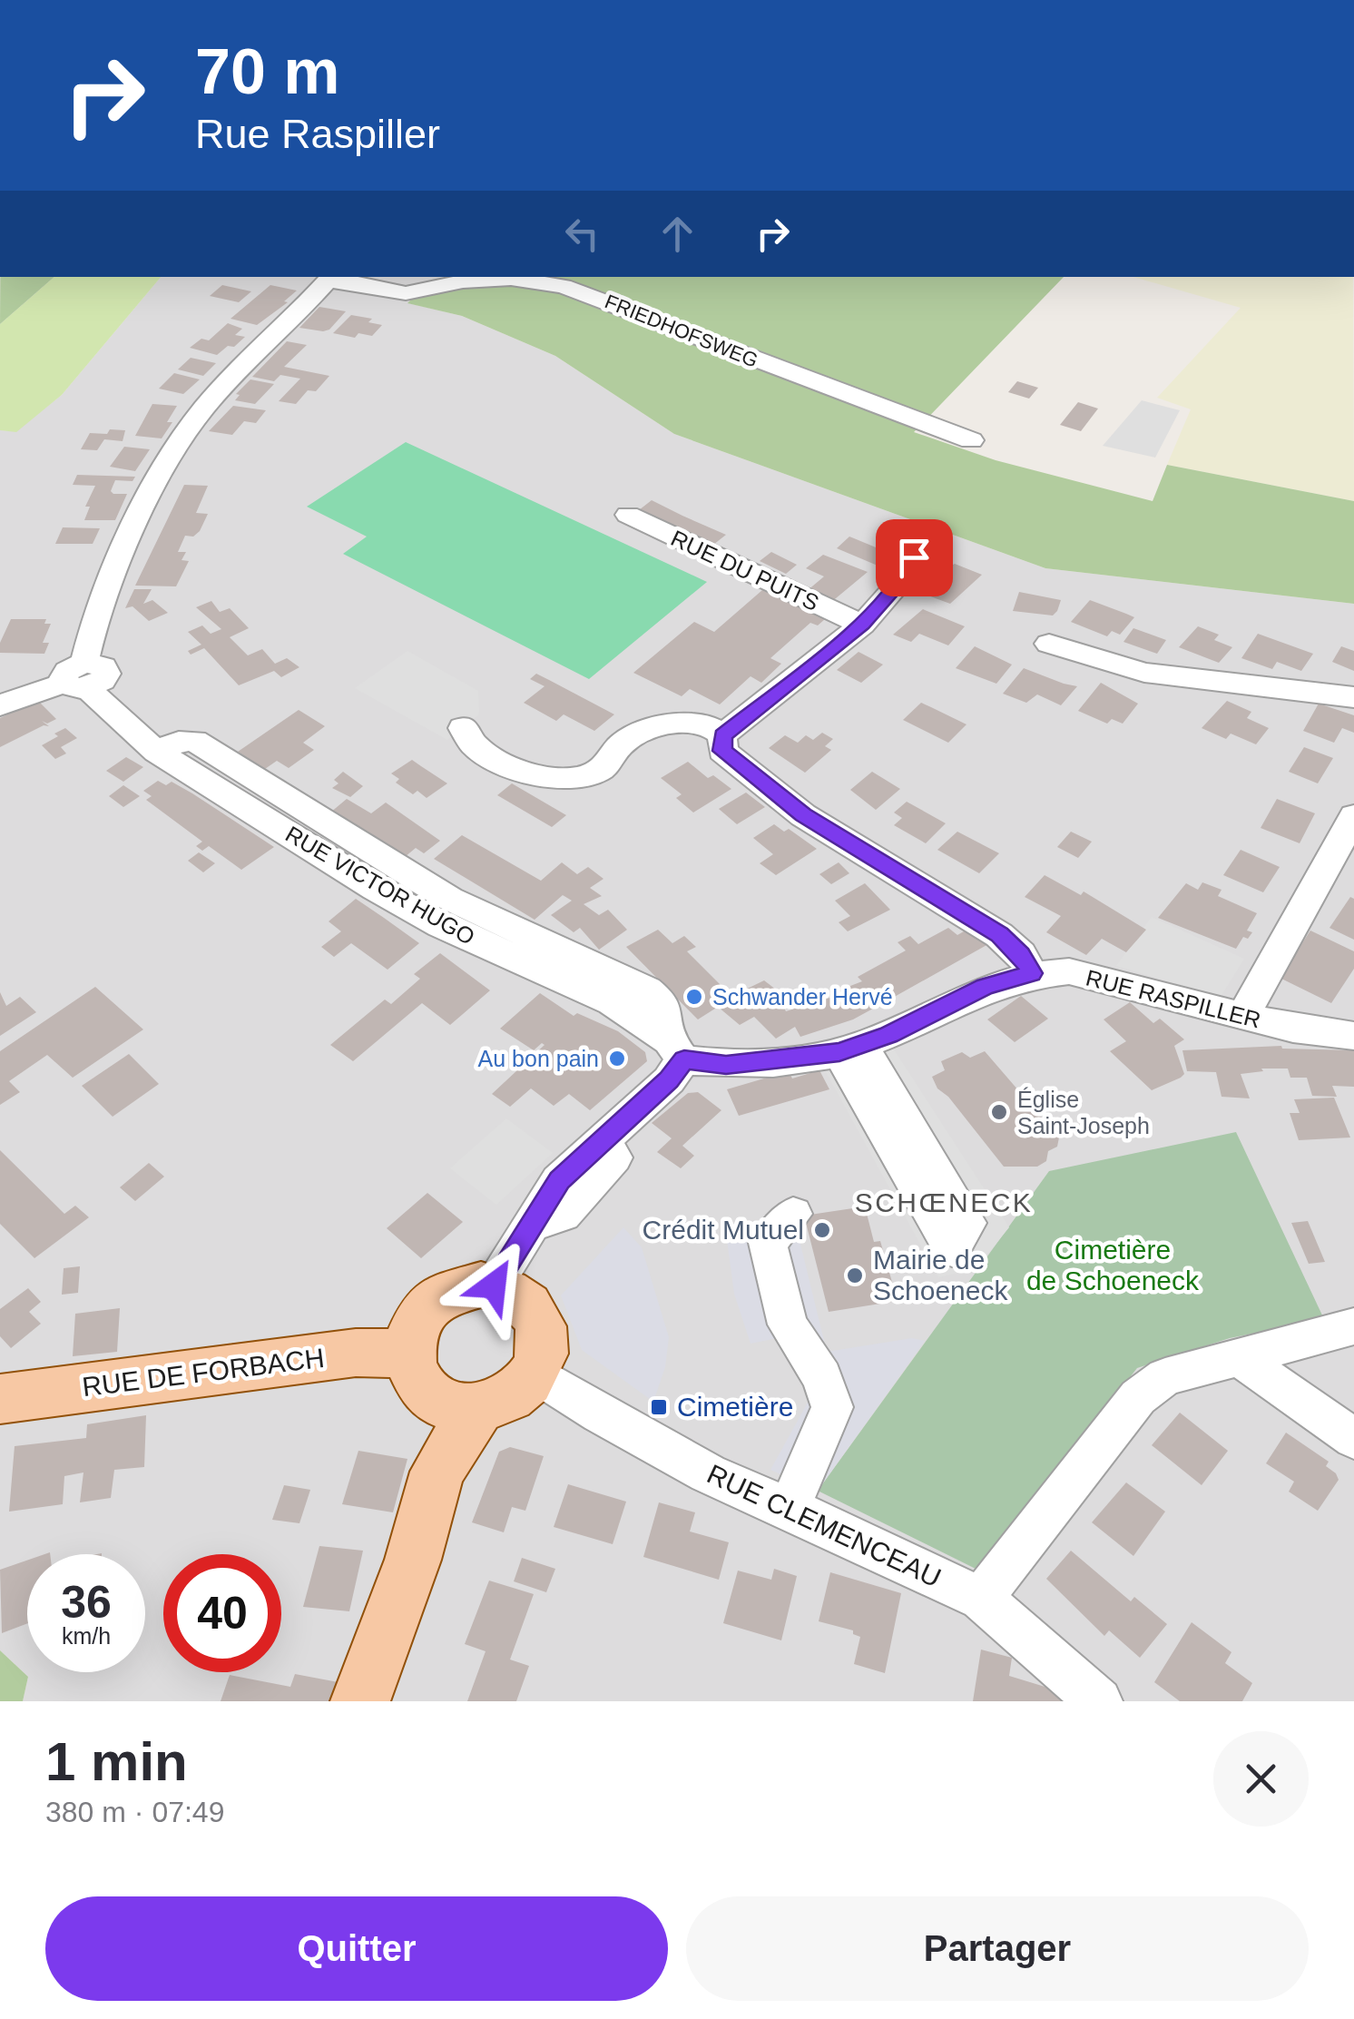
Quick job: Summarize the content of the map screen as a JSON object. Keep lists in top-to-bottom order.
{
  "streets": {
    "main road": ["RUE DE FORBACH"],
    "street": [
      "FRIEDHOFSWEG",
      "RUE DU PUITS",
      "RUE VICTOR HUGO",
      "RUE RASPILLER",
      "RUE CLEMENCEAU"
    ]
  },
  "crossings": [
    ["RUE VICTOR HUGO", "RUE RASPILLER"],
    ["RUE DE FORBACH", "RUE CLEMENCEAU"]
  ],
  "districts": ["SCHŒNECK"],
  "parks": ["Cimetière de Schoeneck"],
  "places": {
    "other": [
      "Schwander Hervé",
      "Au bon pain",
      "Église Saint-Joseph",
      "Crédit Mutuel",
      "Mairie de Schoeneck"
    ],
    "transit": ["Cimetière"]
  },
  "page": {
    "turn": ["70 m", "Rue Raspiller"],
    "speed": "36 km/h",
    "limit": "40",
    "heading": ["1 min", "380 m · 07:49"],
    "buttons": ["Quitter", "Partager"]
  }
}
